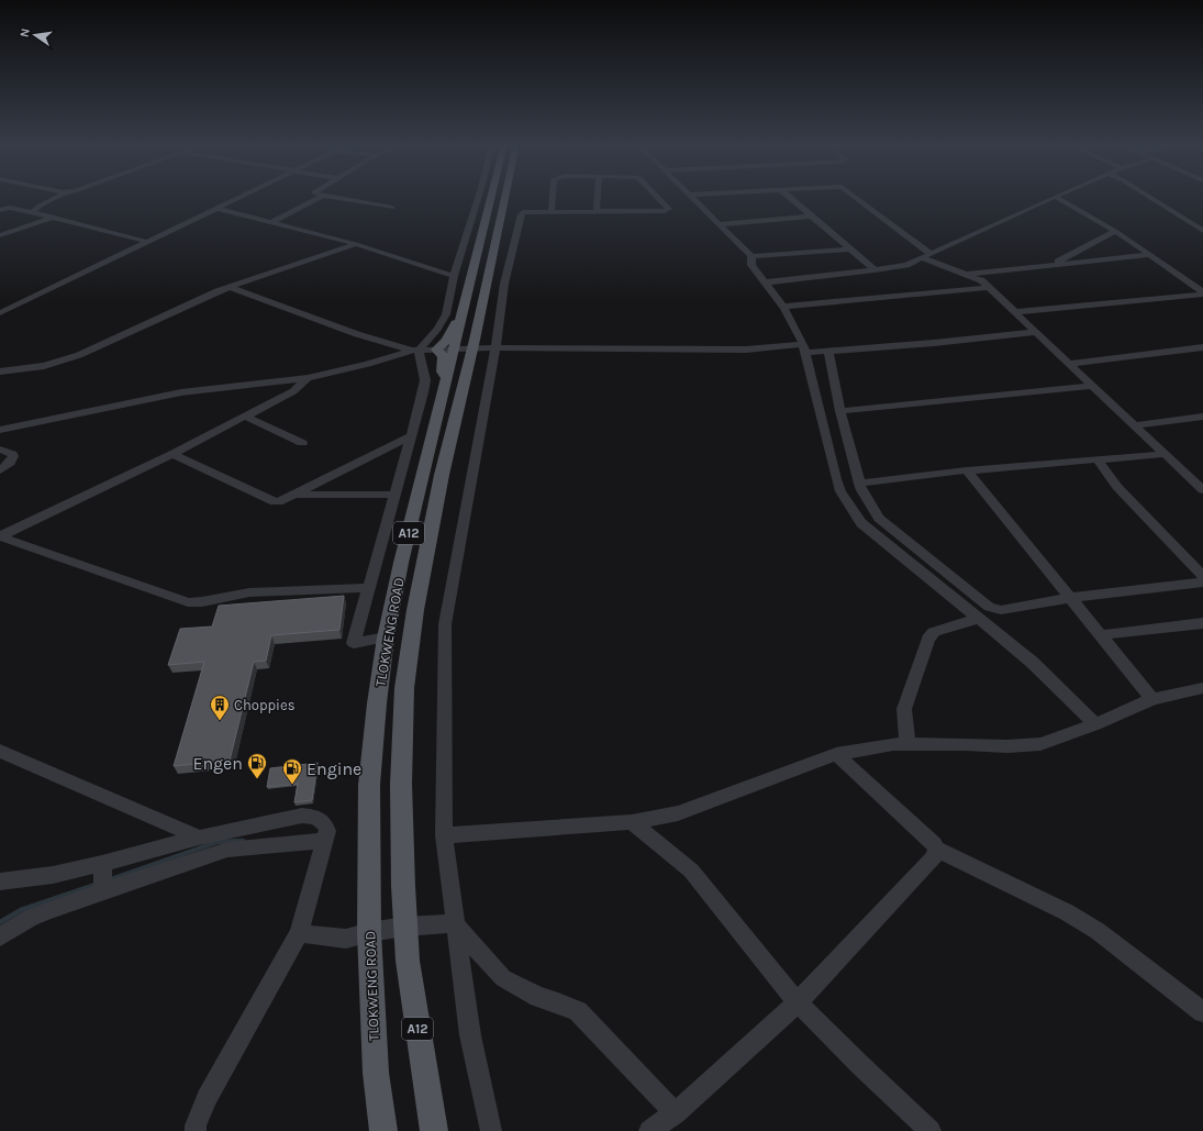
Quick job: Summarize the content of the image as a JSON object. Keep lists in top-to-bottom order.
{
  "streets": {
    "main road": ["A12", "TLOKWENG ROAD"]
  },
  "places": {
    "building": ["Choppies"],
    "fuel station": ["Engen", "Engine"]
  },
  "north": "left"
}
